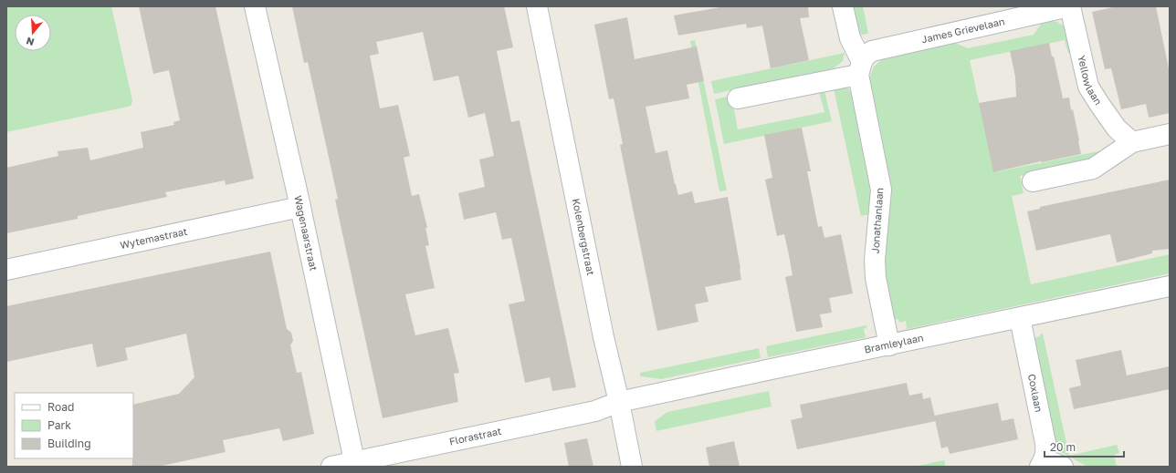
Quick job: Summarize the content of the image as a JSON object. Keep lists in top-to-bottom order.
{
  "streets": {
    "street": [
      "James Grievelaan",
      "Yellowlaan",
      "Jonathanlaan",
      "Wagenaarstraat",
      "Kolenbergstraat",
      "Wytemastraat",
      "Bramleylaan",
      "Coxlaan",
      "Florastraat"
    ]
  },
  "crossings": [
    ["James Grievelaan", "Yellowlaan"],
    ["James Grievelaan", "Jonathanlaan"],
    ["Jonathanlaan", "Bramleylaan"],
    ["Wagenaarstraat", "Wytemastraat"],
    ["Wagenaarstraat", "Florastraat"],
    ["Kolenbergstraat", "Bramleylaan"],
    ["Kolenbergstraat", "Florastraat"],
    ["Bramleylaan", "Coxlaan"],
    ["Bramleylaan", "Florastraat"]
  ],
  "legend": ["Road", "Park", "Building"],
  "scale_bar": "20 m",
  "north": "bottom"
}
